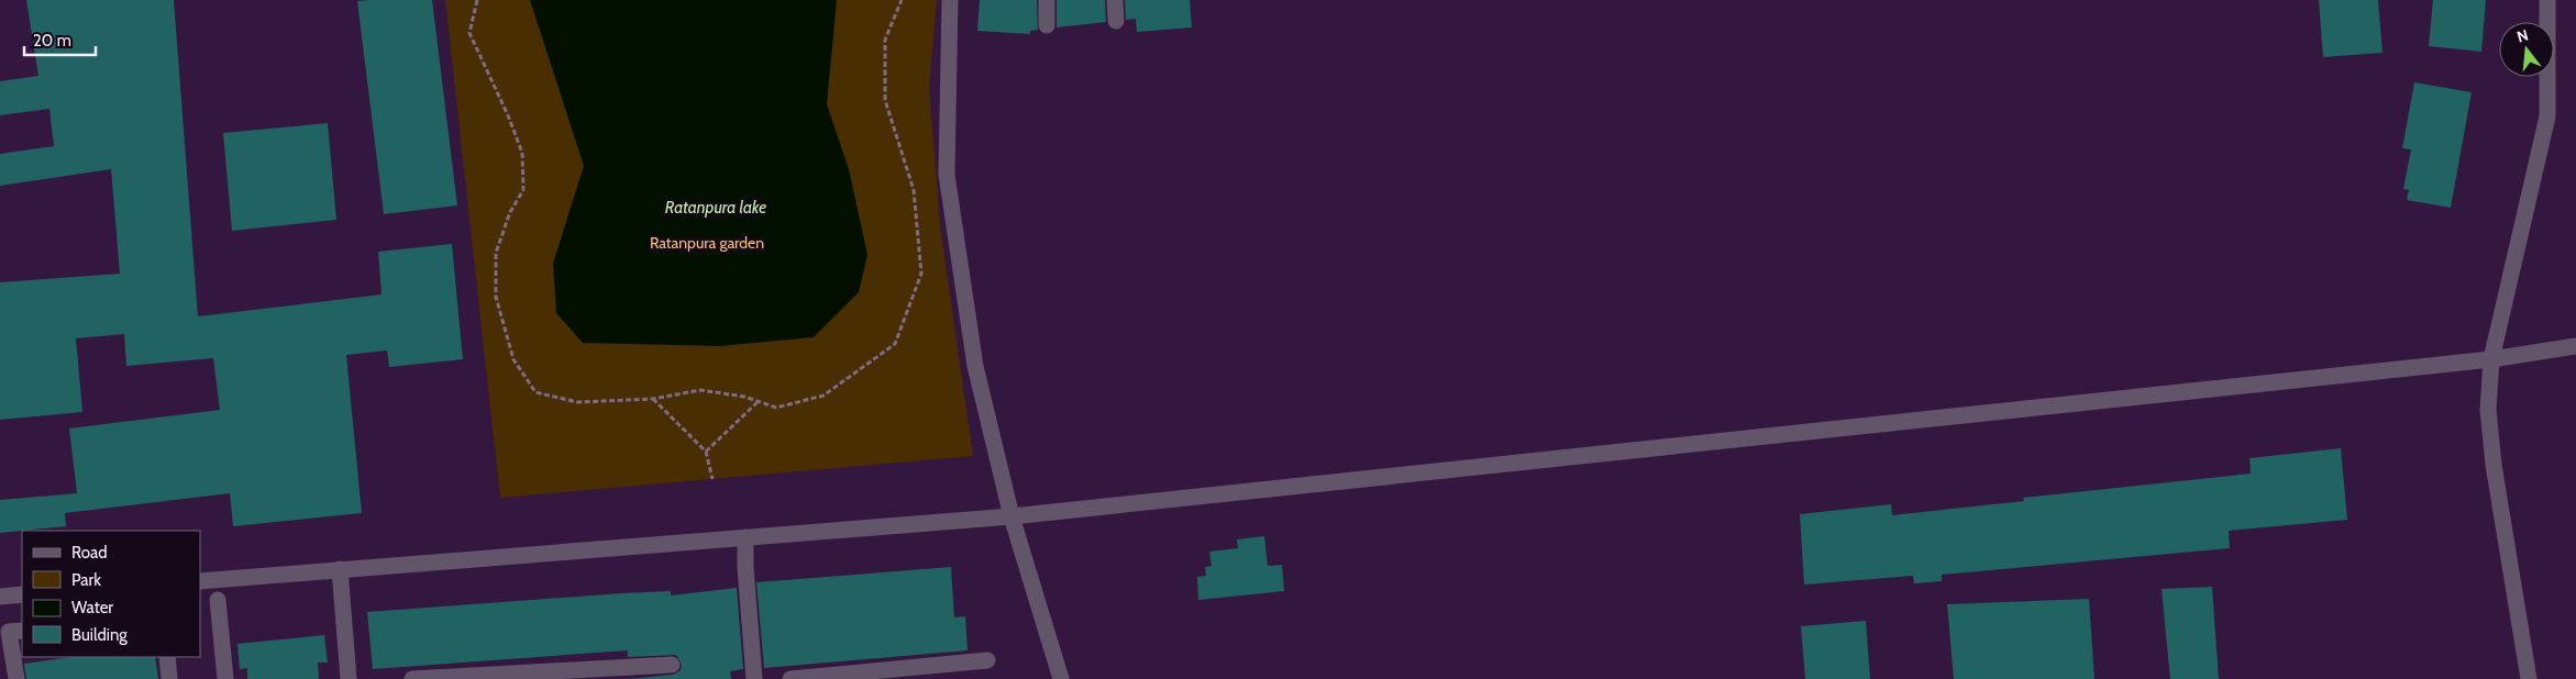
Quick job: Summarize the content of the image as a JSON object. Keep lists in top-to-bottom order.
{
  "water": ["Ratanpura lake"],
  "parks": ["Ratanpura garden"],
  "legend": [
    "Road",
    "Park",
    "Water",
    "Building"
  ],
  "scale_bar": "20 m",
  "north": "top"
}
